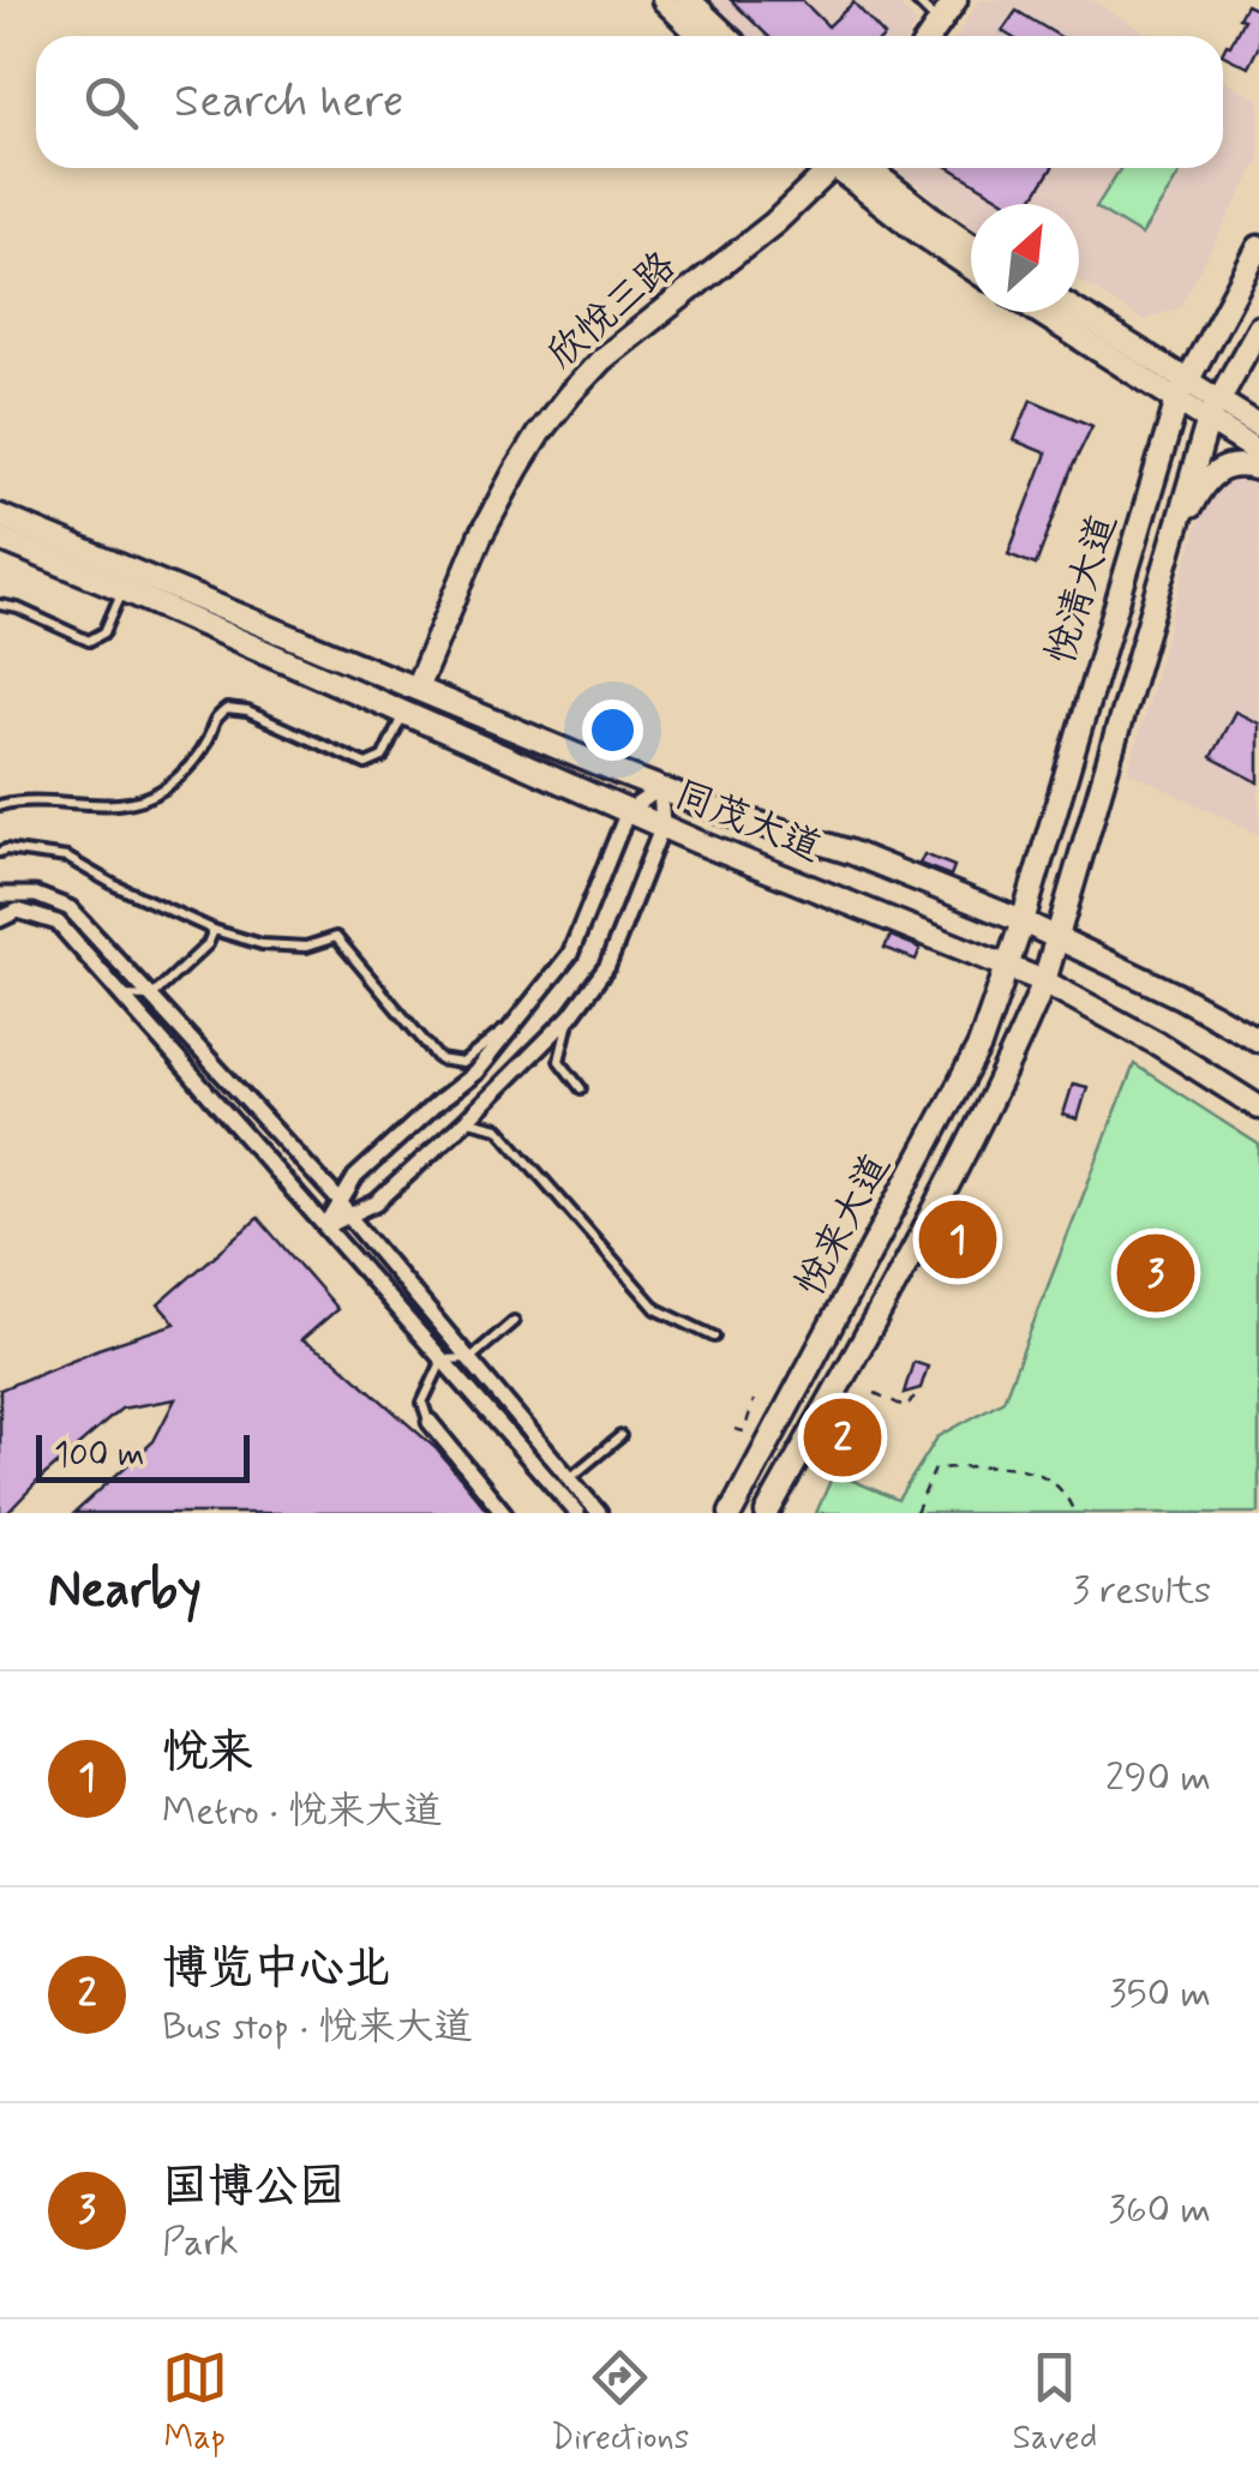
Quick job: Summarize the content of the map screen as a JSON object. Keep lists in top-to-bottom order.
{
  "streets": {
    "main road": [
      "欣悦三路",
      "悦清大道",
      "同茂大道",
      "悦来大道"
    ]
  },
  "crossings": [
    ["欣悦三路", "同茂大道"],
    ["悦清大道", "同茂大道"],
    ["悦清大道", "悦来大道"],
    ["同茂大道", "悦来大道"]
  ],
  "scale_bar": "100 m",
  "north": "top right",
  "page": {
    "search": "Search here",
    "pins": ["1", "3", "2"],
    "scale": "100 m",
    "heading": ["Nearby", "3 results"],
    "list": [
      {
        "mark": "1",
        "name": "悦来",
        "note": "Metro · 悦来大道",
        "value": "290 m"
      },
      {
        "mark": "2",
        "name": "博览中心北",
        "note": "Bus stop · 悦来大道",
        "value": "350 m"
      },
      {
        "mark": "3",
        "name": "国博公园",
        "note": "Park",
        "value": "360 m"
      }
    ],
    "nav": ["Map", "Directions", "Saved"]
  }
}
